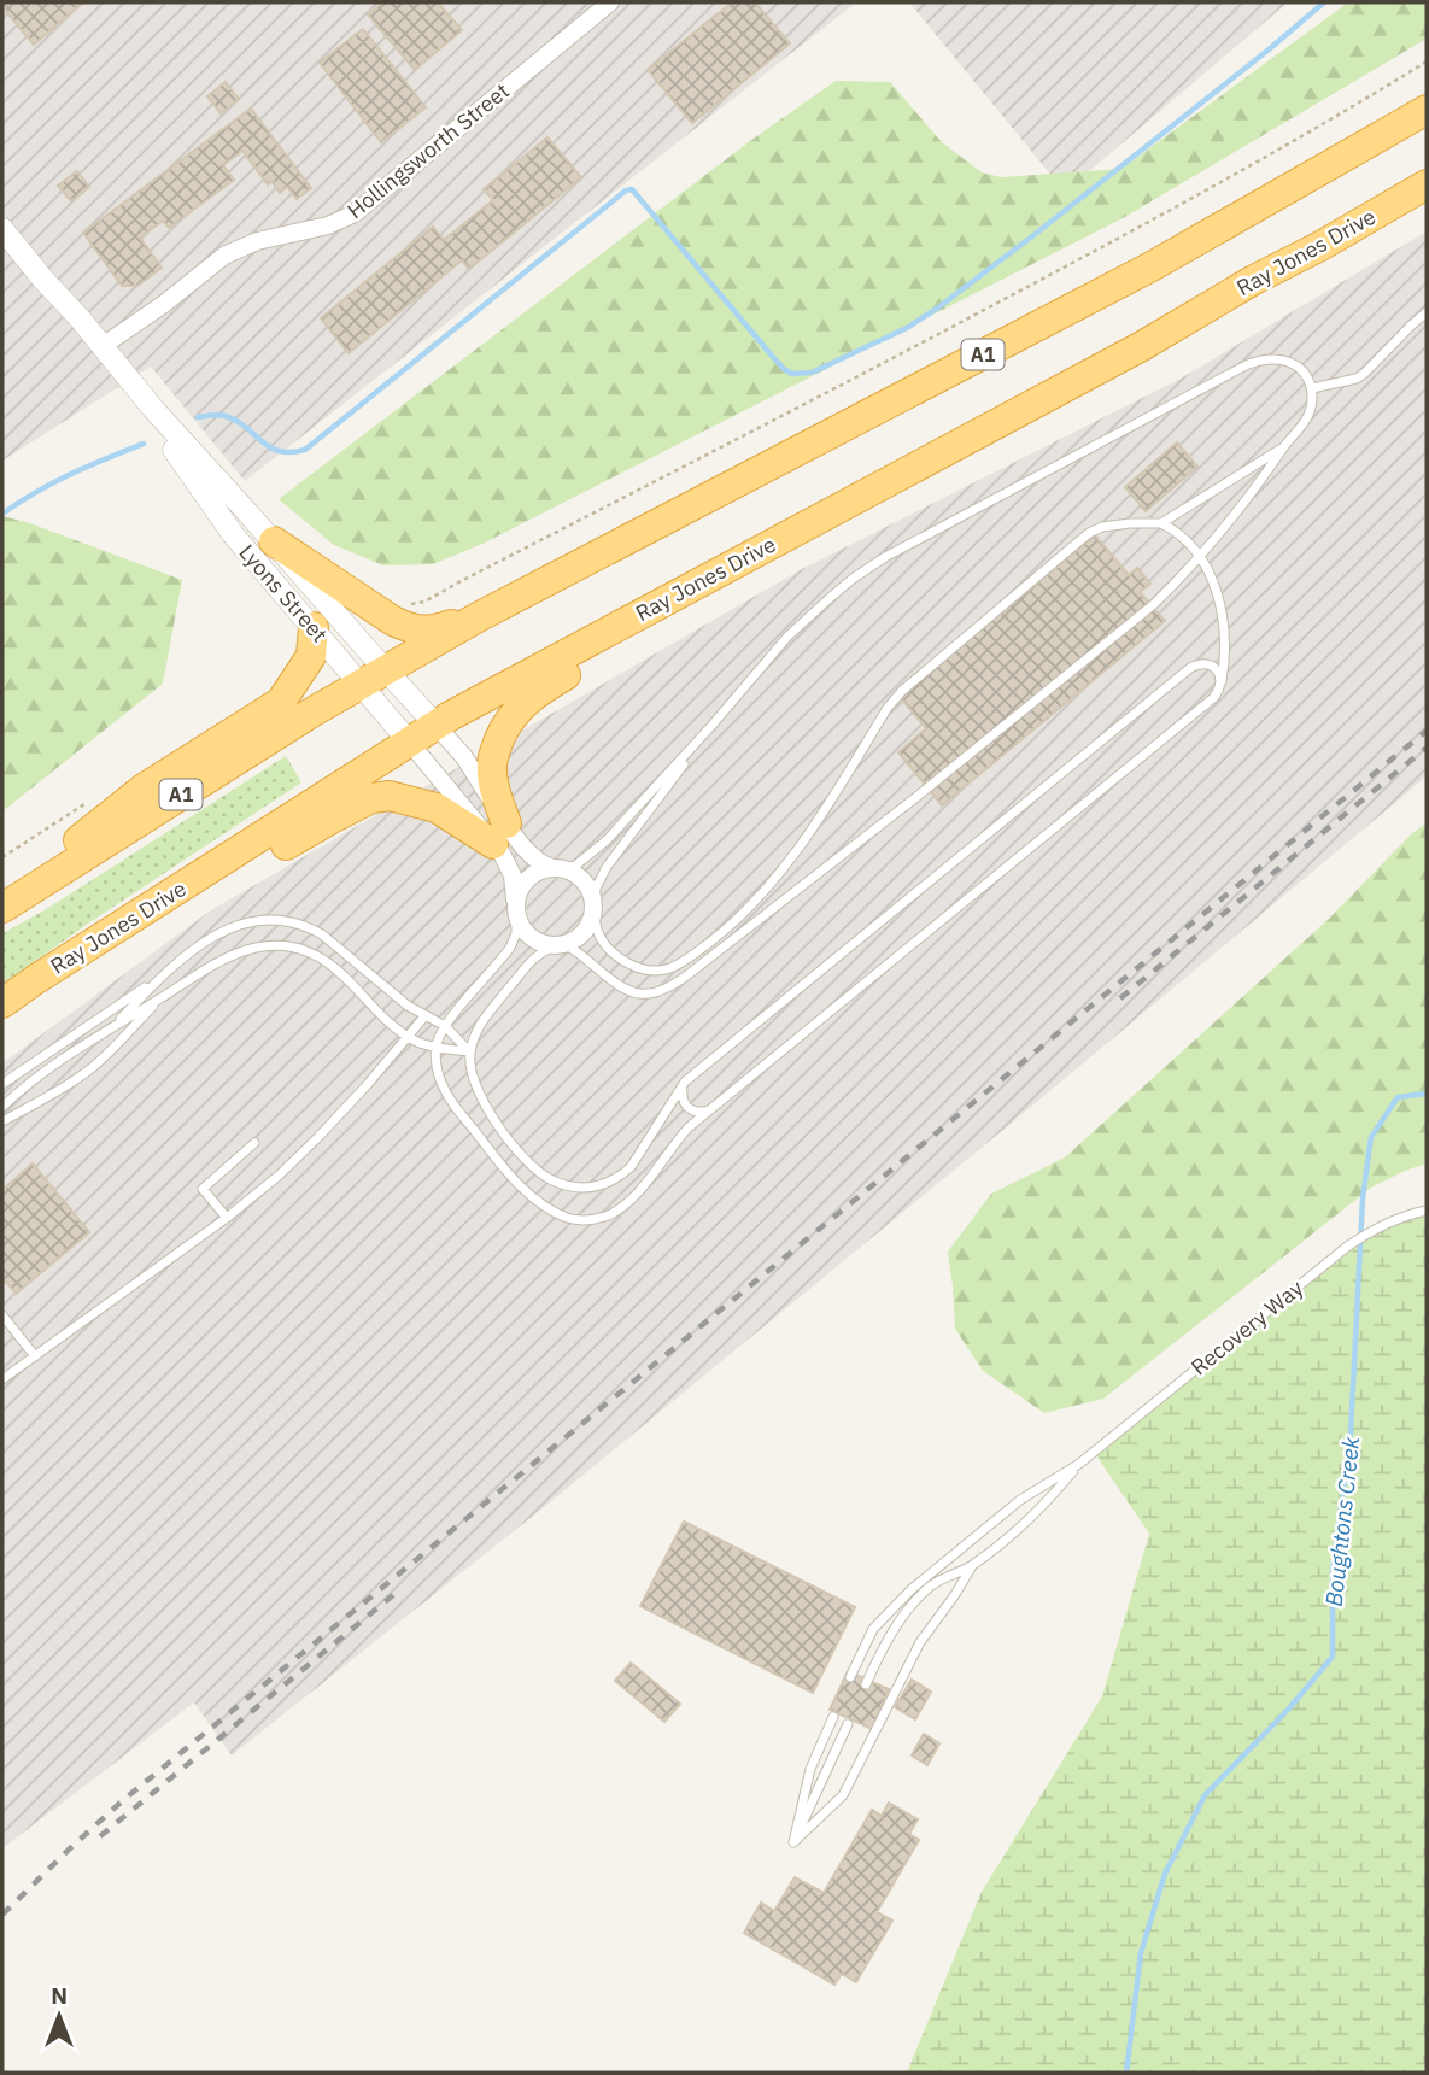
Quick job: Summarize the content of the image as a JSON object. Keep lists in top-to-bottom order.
{
  "streets": {
    "highway": ["Ray Jones Drive", "A1"],
    "street": ["Hollingsworth Street", "Lyons Street"],
    "lane": ["Recovery Way"]
  },
  "crossings": [
    ["Hollingsworth Street", "Lyons Street"],
    ["Ray Jones Drive", "Lyons Street"],
    ["A1", "Lyons Street"]
  ],
  "water": ["Boughtons Creek"],
  "north": "top"
}
